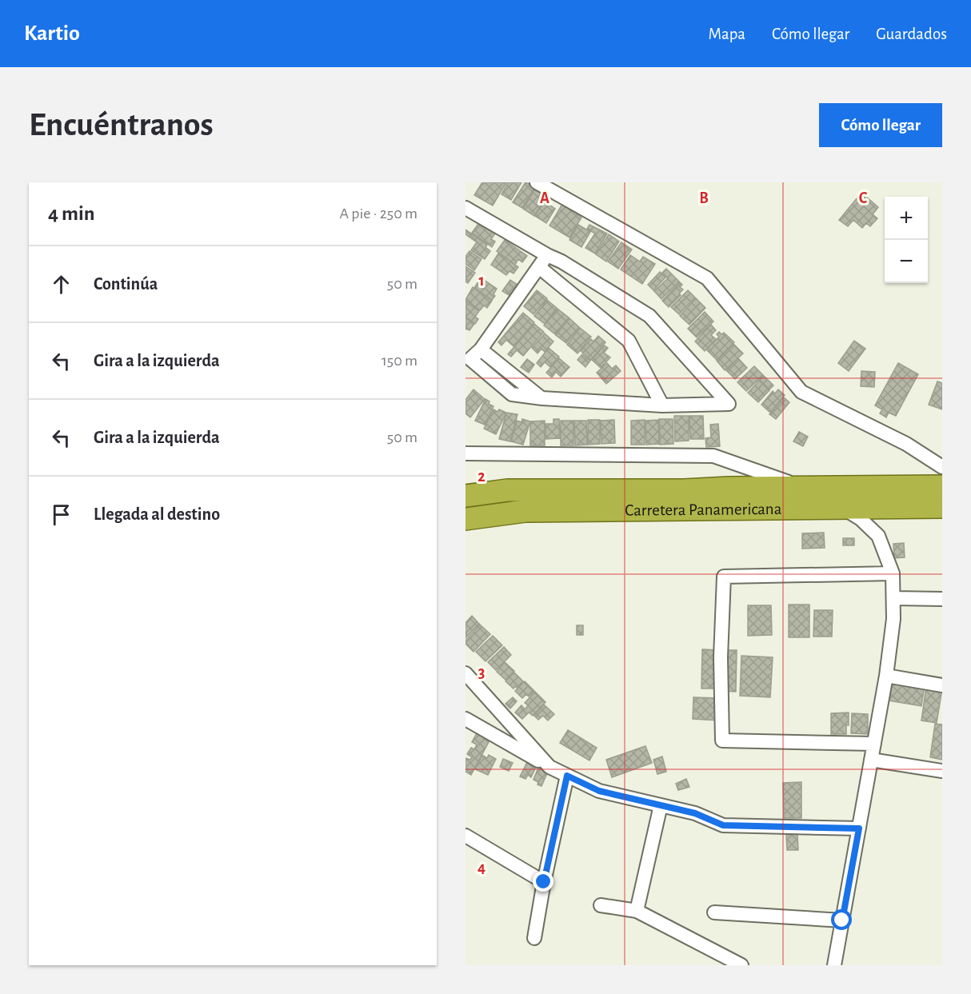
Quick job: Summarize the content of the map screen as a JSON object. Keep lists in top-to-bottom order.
{
  "streets": {
    "highway": ["Carretera Panamericana"]
  },
  "page": {
    "header": "Kartio",
    "nav": ["Mapa", "Cómo llegar", "Guardados"],
    "buttons": "Cómo llegar",
    "title": "Encuéntranos",
    "heading": ["4 min", "A pie · 250 m"],
    "map_buttons": ["+", "−"],
    "list": [
      ["Continúa", "50 m"],
      ["Gira a la izquierda", "150 m"],
      ["Gira a la izquierda", "50 m"],
      "Llegada al destino"
    ]
  },
  "grid": {
    "columns": ["A", "B", "C"],
    "rows": [
      "1",
      "2",
      "3",
      "4"
    ]
  }
}
